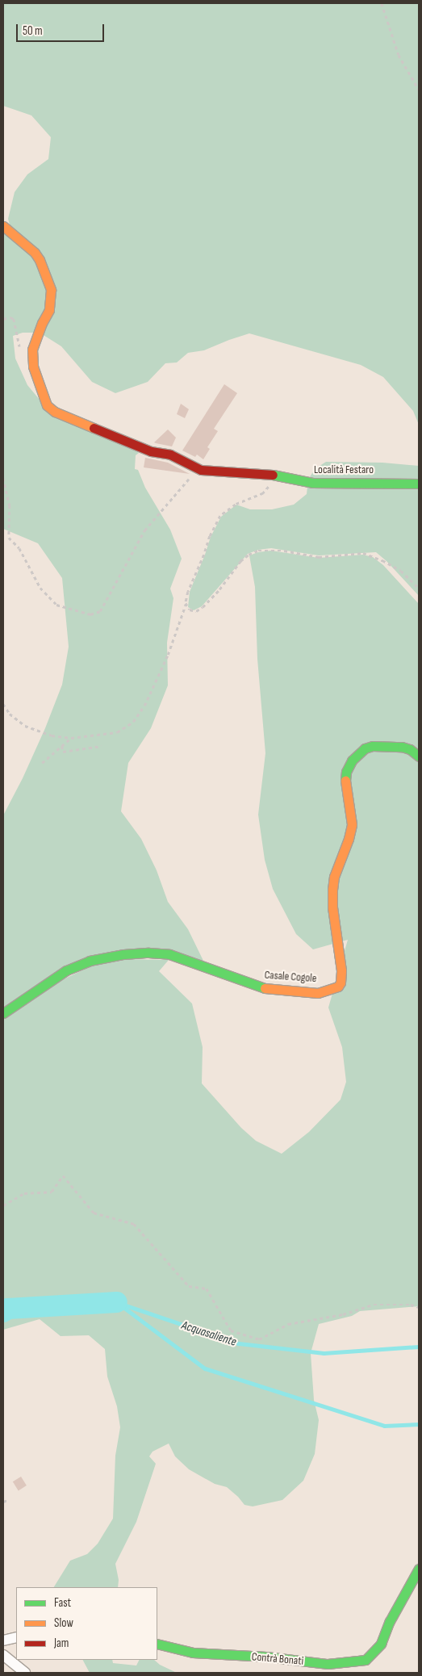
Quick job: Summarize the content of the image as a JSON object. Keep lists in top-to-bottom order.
{
  "streets": {
    "street": ["Località Festaro", "Casale Cogole", "Contrà Bonati"]
  },
  "water": ["Acquasaliente"],
  "legend": ["Fast", "Slow", "Jam"],
  "scale_bar": "50 m"
}
